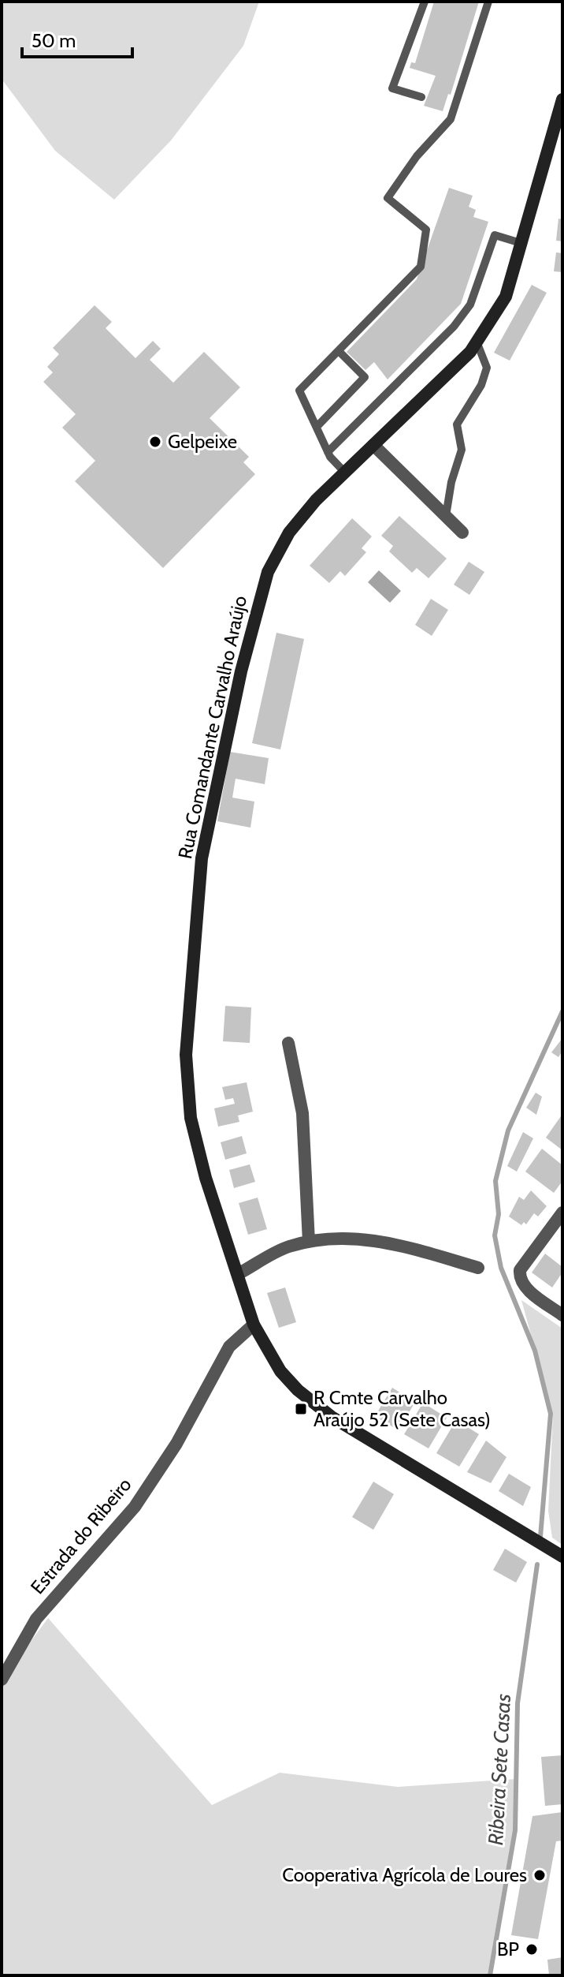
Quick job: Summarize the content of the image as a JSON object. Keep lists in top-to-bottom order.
{
  "streets": {
    "main road": ["Rua Comandante Carvalho Araújo"],
    "street": ["Estrada do Ribeiro"]
  },
  "crossings": [
    ["Rua Comandante Carvalho Araújo", "Estrada do Ribeiro"]
  ],
  "water": ["Ribeira Sete Casas"],
  "places": {
    "other": ["Gelpeixe", "Cooperativa Agrícola de Loures", "BP"],
    "transit": ["R Cmte Carvalho Araújo 52 (Sete Casas)"]
  },
  "scale_bar": "50 m"
}
